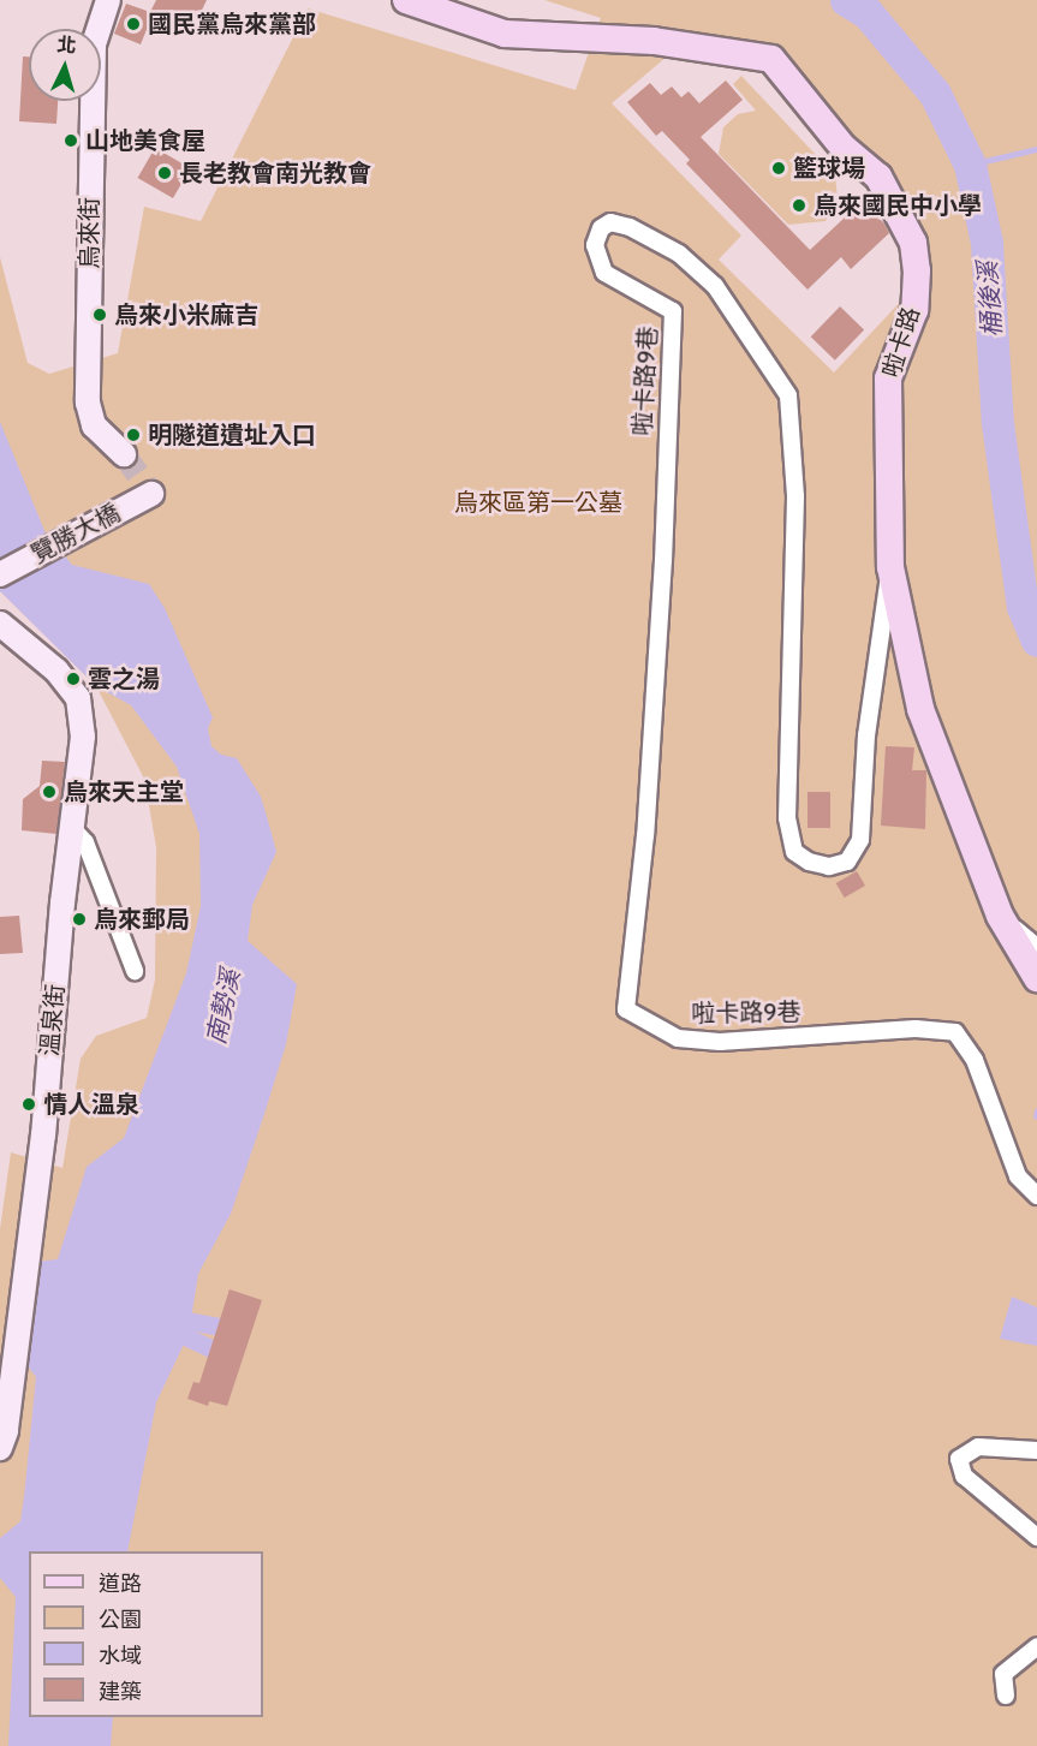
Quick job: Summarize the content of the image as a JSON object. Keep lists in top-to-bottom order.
{
  "streets": {
    "main road": ["啦卡路"],
    "street": [
      "烏來街",
      "啦卡路9巷",
      "覽勝大橋",
      "溫泉街"
    ]
  },
  "crossings": [
    ["啦卡路", "啦卡路9巷"]
  ],
  "water": ["桶後溪", "南勢溪"],
  "parks": ["烏來區第一公墓"],
  "places": [
    "國民黨烏來黨部",
    "山地美食屋",
    "籃球場",
    "長老教會南光教會",
    "烏來國民中小學",
    "烏來小米麻吉",
    "明隧道遺址入口",
    "雲之湯",
    "烏來天主堂",
    "烏來郵局",
    "情人溫泉"
  ],
  "legend": [
    "道路",
    "公園",
    "水域",
    "建築"
  ],
  "north": "top"
}
